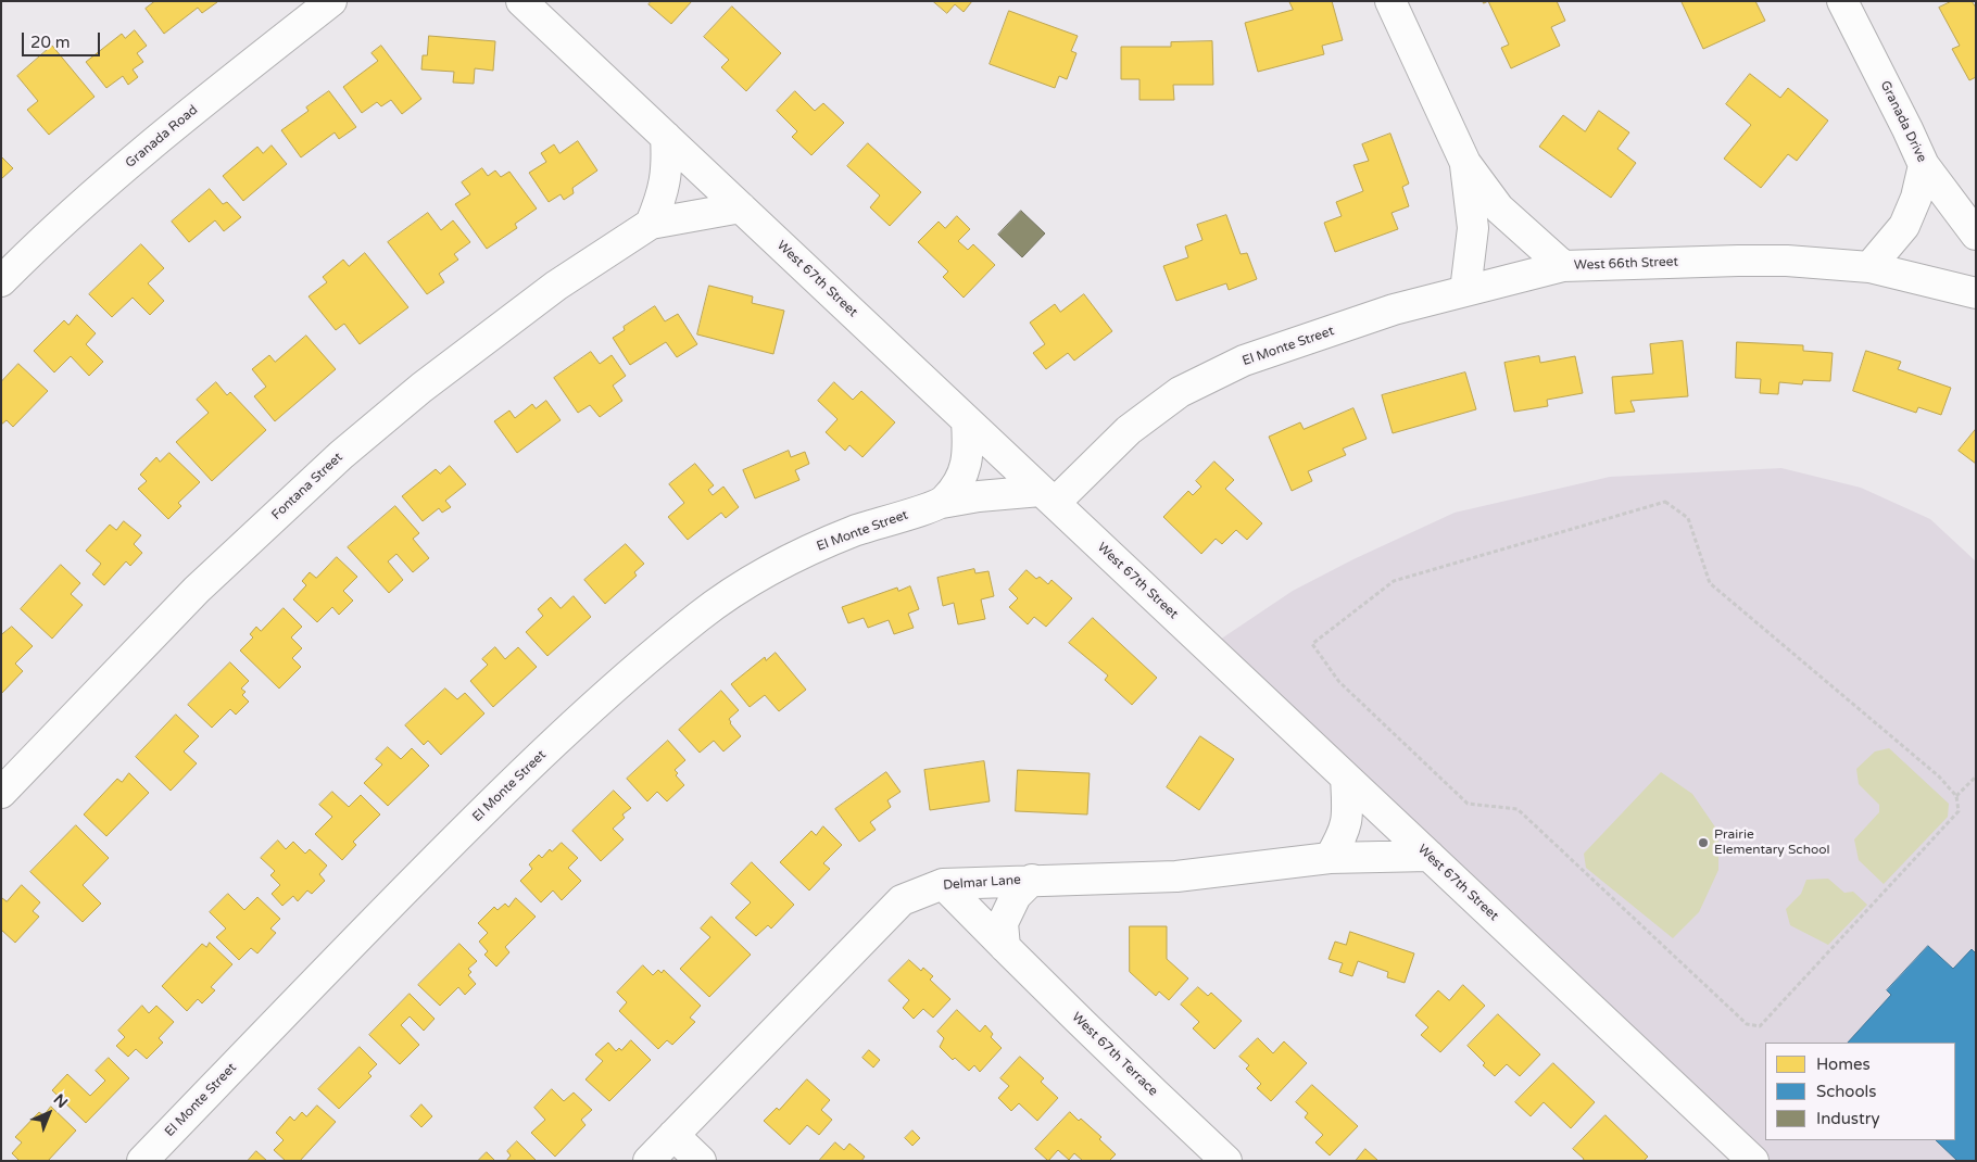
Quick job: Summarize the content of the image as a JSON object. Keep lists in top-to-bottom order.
{
  "streets": {
    "street": [
      "Granada Drive",
      "Granada Road",
      "West 66th Street",
      "West 67th Street",
      "El Monte Street",
      "Fontana Street",
      "Delmar Lane",
      "West 67th Terrace"
    ]
  },
  "crossings": [
    ["West 66th Street", "El Monte Street"],
    ["West 67th Street", "El Monte Street"],
    ["West 67th Street", "Fontana Street"],
    ["West 67th Street", "Delmar Lane"],
    ["Delmar Lane", "West 67th Terrace"]
  ],
  "places": ["Prairie Elementary School"],
  "legend": ["Homes", "Schools", "Industry"],
  "scale_bar": "20 m",
  "north": "top right"
}
